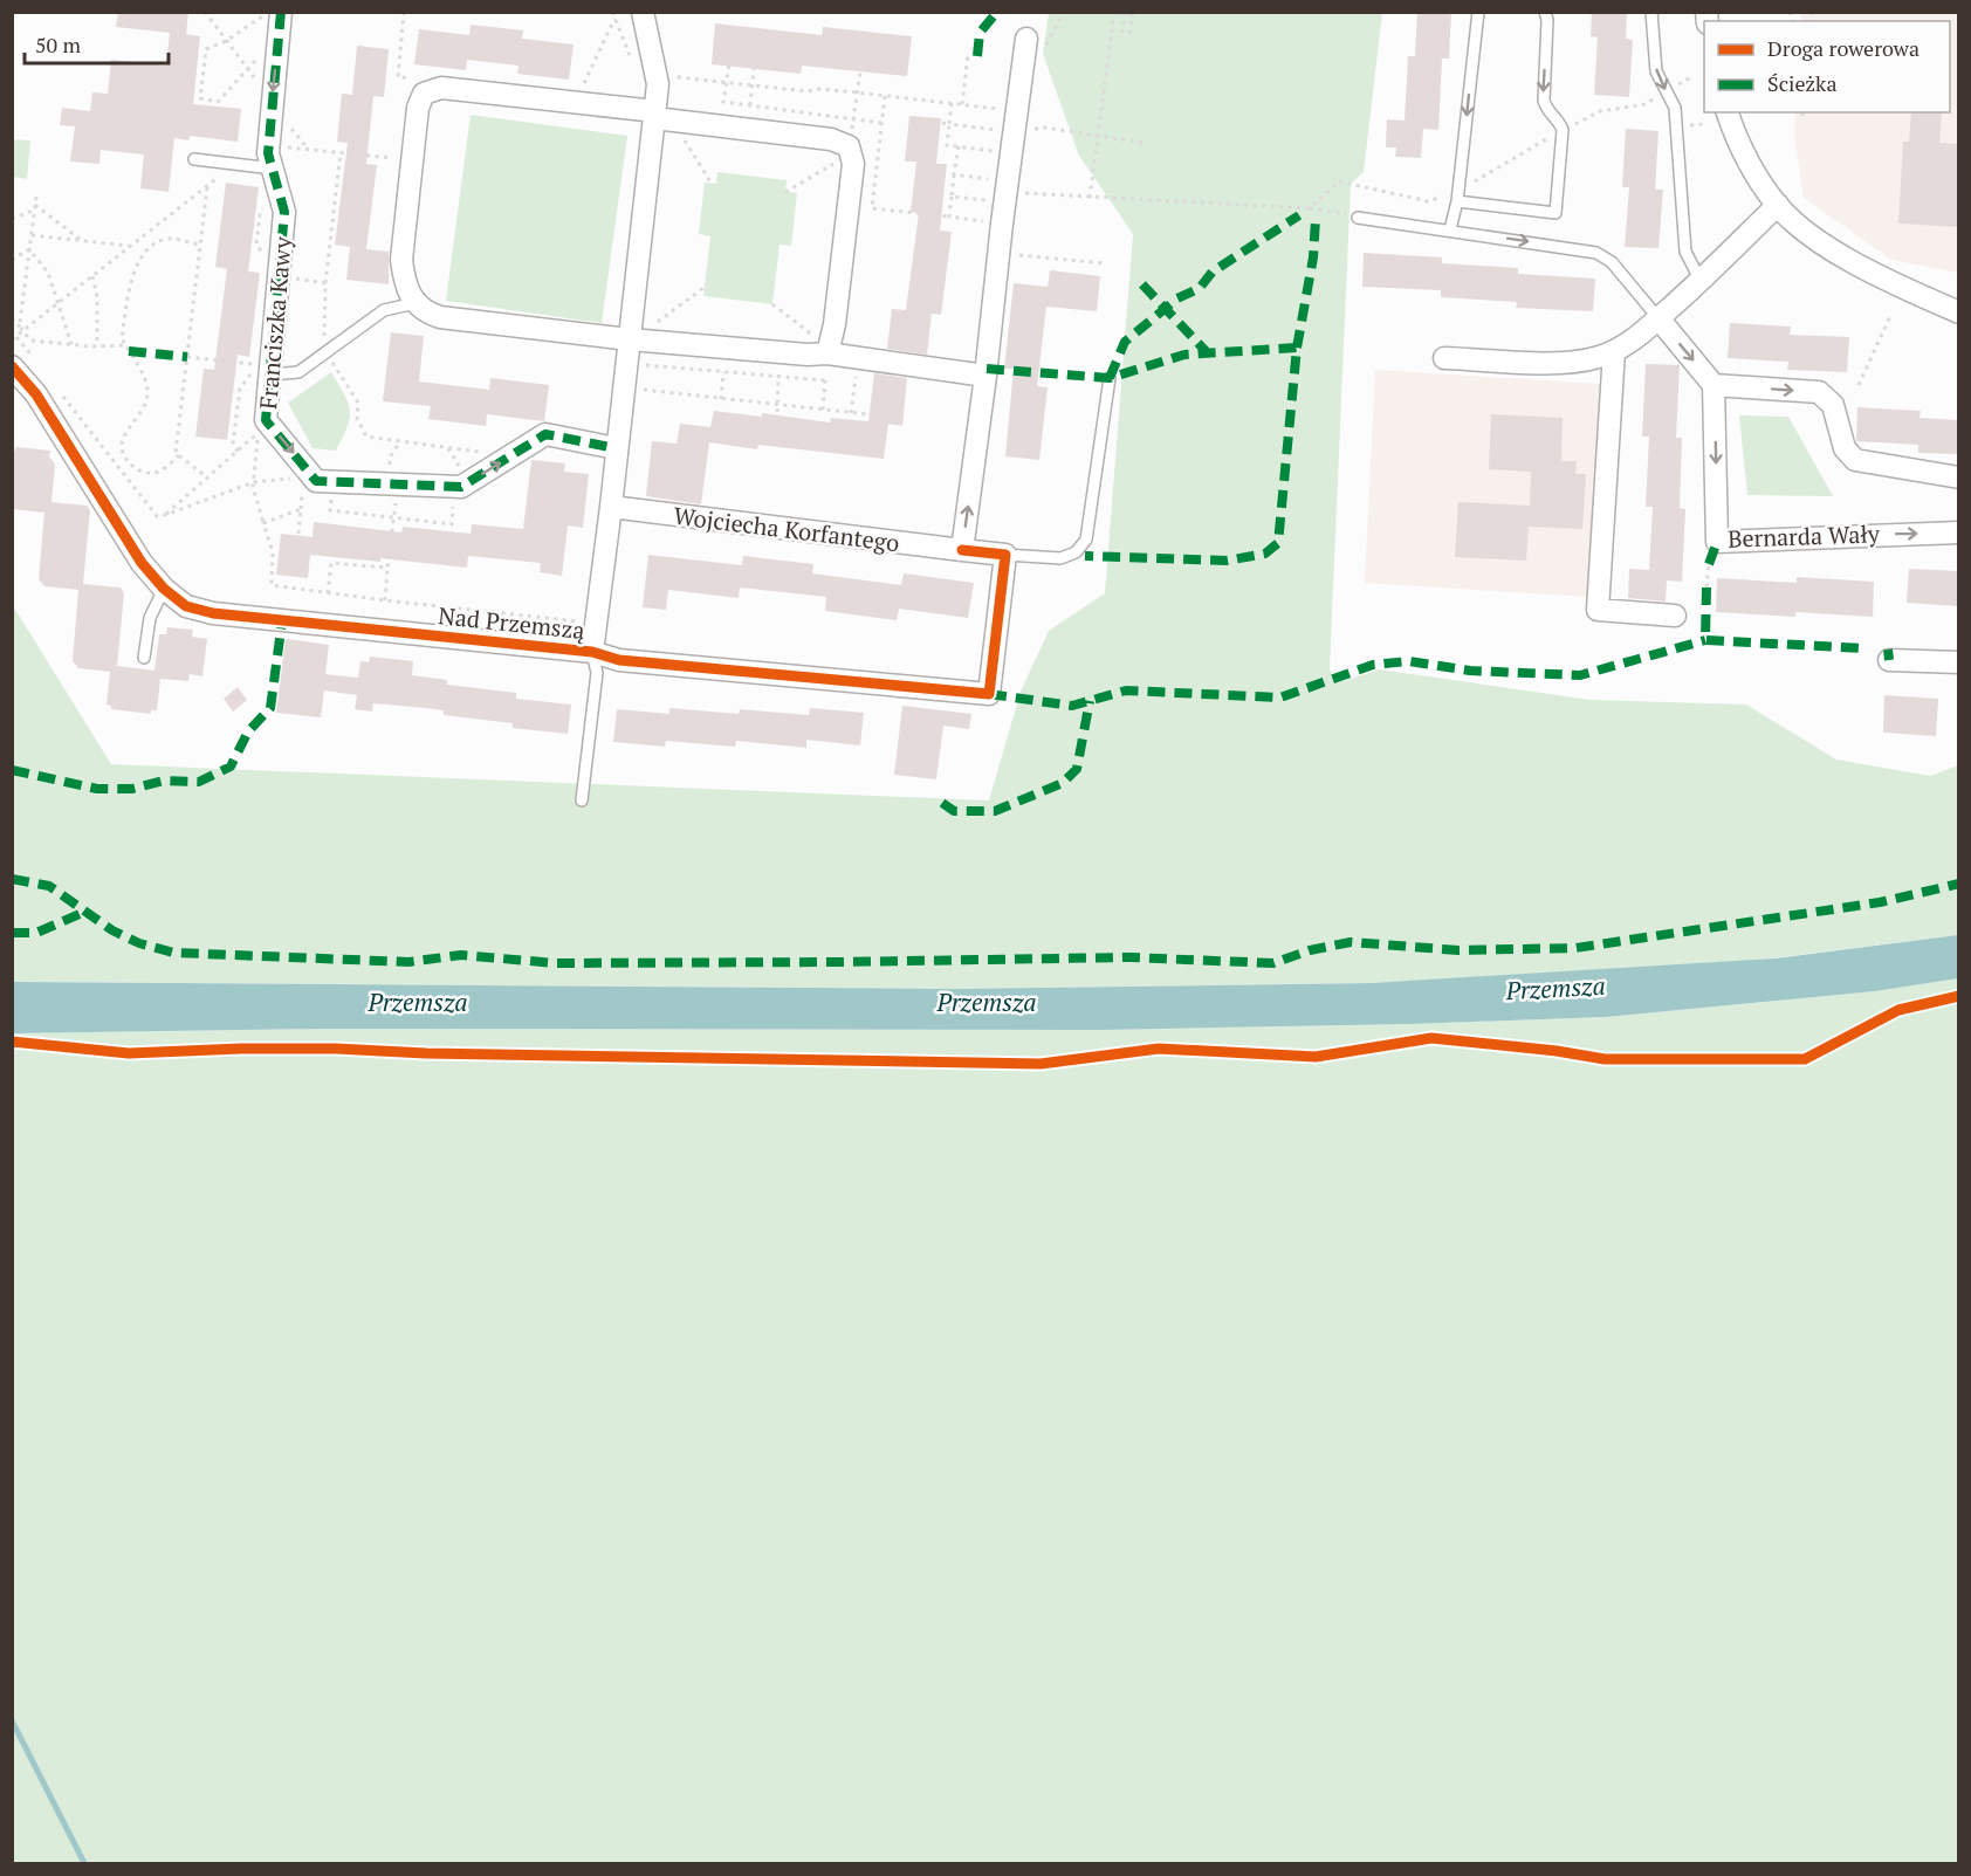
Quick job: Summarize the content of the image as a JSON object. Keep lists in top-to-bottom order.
{
  "streets": {
    "street": [
      "Franciszka Kawy",
      "Wojciecha Korfantego",
      "Bernarda Wały",
      "Nad Przemszą"
    ]
  },
  "crossings": [
    ["Wojciecha Korfantego", "Nad Przemszą"]
  ],
  "one_way": ["Franciszka Kawy"],
  "water": ["Przemsza"],
  "legend": ["Droga rowerowa", "Ścieżka"],
  "scale_bar": "50 m"
}
